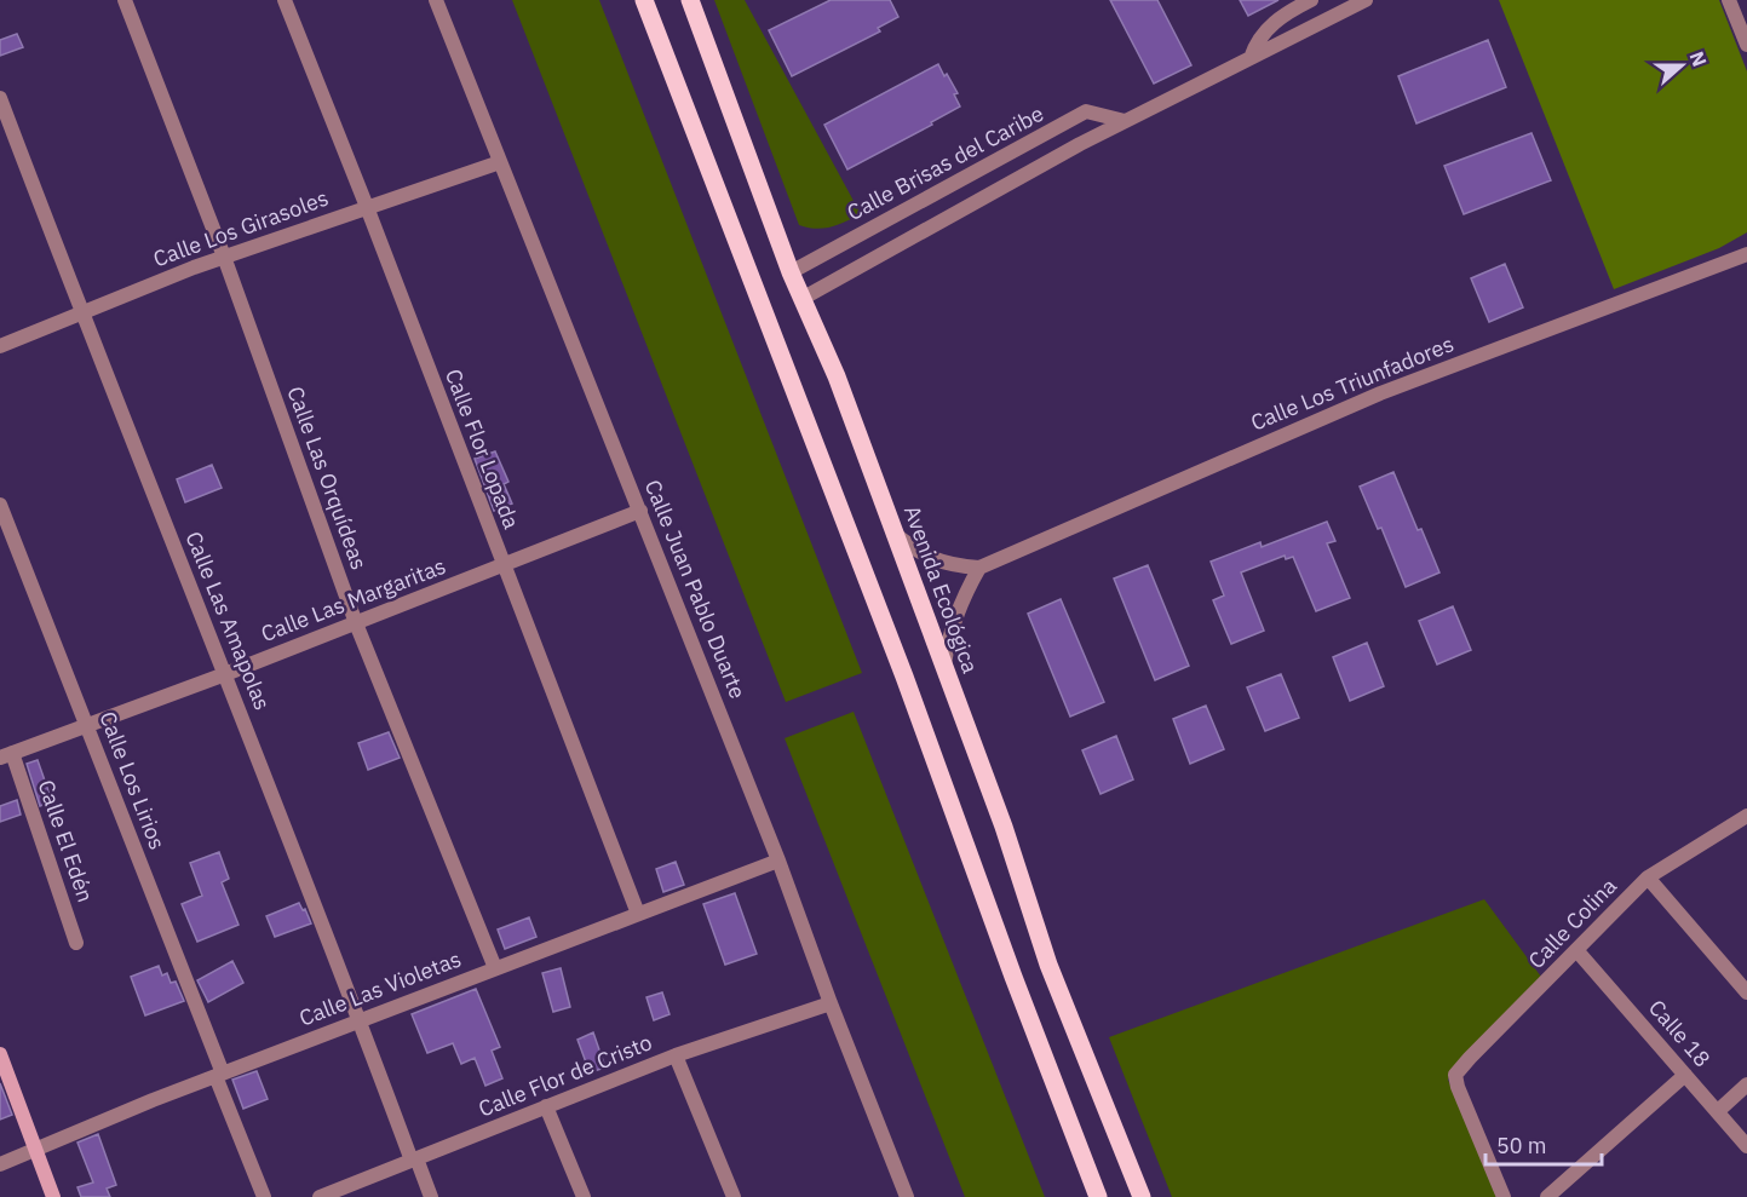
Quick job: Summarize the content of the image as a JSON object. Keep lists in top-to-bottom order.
{
  "streets": {
    "main road": ["Avenida Ecológica"],
    "street": [
      "Calle Brisas del Caribe",
      "Calle Los Girasoles",
      "Calle Los Triunfadores",
      "Calle Flor Lopada",
      "Calle Las Orquídeas",
      "Calle Juan Pablo Duarte",
      "Calle Las Margaritas",
      "Calle Las Amapolas",
      "Calle Los Lirios",
      "Calle El Edén",
      "Calle Colina",
      "Calle Las Violetas",
      "Calle 18",
      "Calle Flor de Cristo"
    ]
  },
  "crossings": [
    ["Calle Brisas del Caribe", "Avenida Ecológica"],
    ["Calle Los Girasoles", "Calle Flor Lopada"],
    ["Calle Los Girasoles", "Calle Las Orquídeas"],
    ["Calle Los Girasoles", "Calle Juan Pablo Duarte"],
    ["Calle Los Girasoles", "Calle Las Amapolas"],
    ["Calle Flor Lopada", "Calle Las Margaritas"],
    ["Calle Flor Lopada", "Calle Las Violetas"],
    ["Calle Las Orquídeas", "Calle Las Margaritas"],
    ["Calle Las Orquídeas", "Calle Las Violetas"],
    ["Calle Juan Pablo Duarte", "Calle Las Margaritas"],
    ["Calle Juan Pablo Duarte", "Calle Las Violetas"],
    ["Calle Juan Pablo Duarte", "Calle Flor de Cristo"],
    ["Calle Las Margaritas", "Calle Las Amapolas"],
    ["Calle Las Margaritas", "Calle Los Lirios"],
    ["Calle Las Margaritas", "Calle El Edén"],
    ["Calle Las Amapolas", "Calle Las Violetas"],
    ["Calle Las Amapolas", "Calle Flor de Cristo"],
    ["Calle Los Lirios", "Calle Las Violetas"],
    ["Calle Colina", "Calle 18"]
  ],
  "scale_bar": "50 m",
  "north": "right"
}
